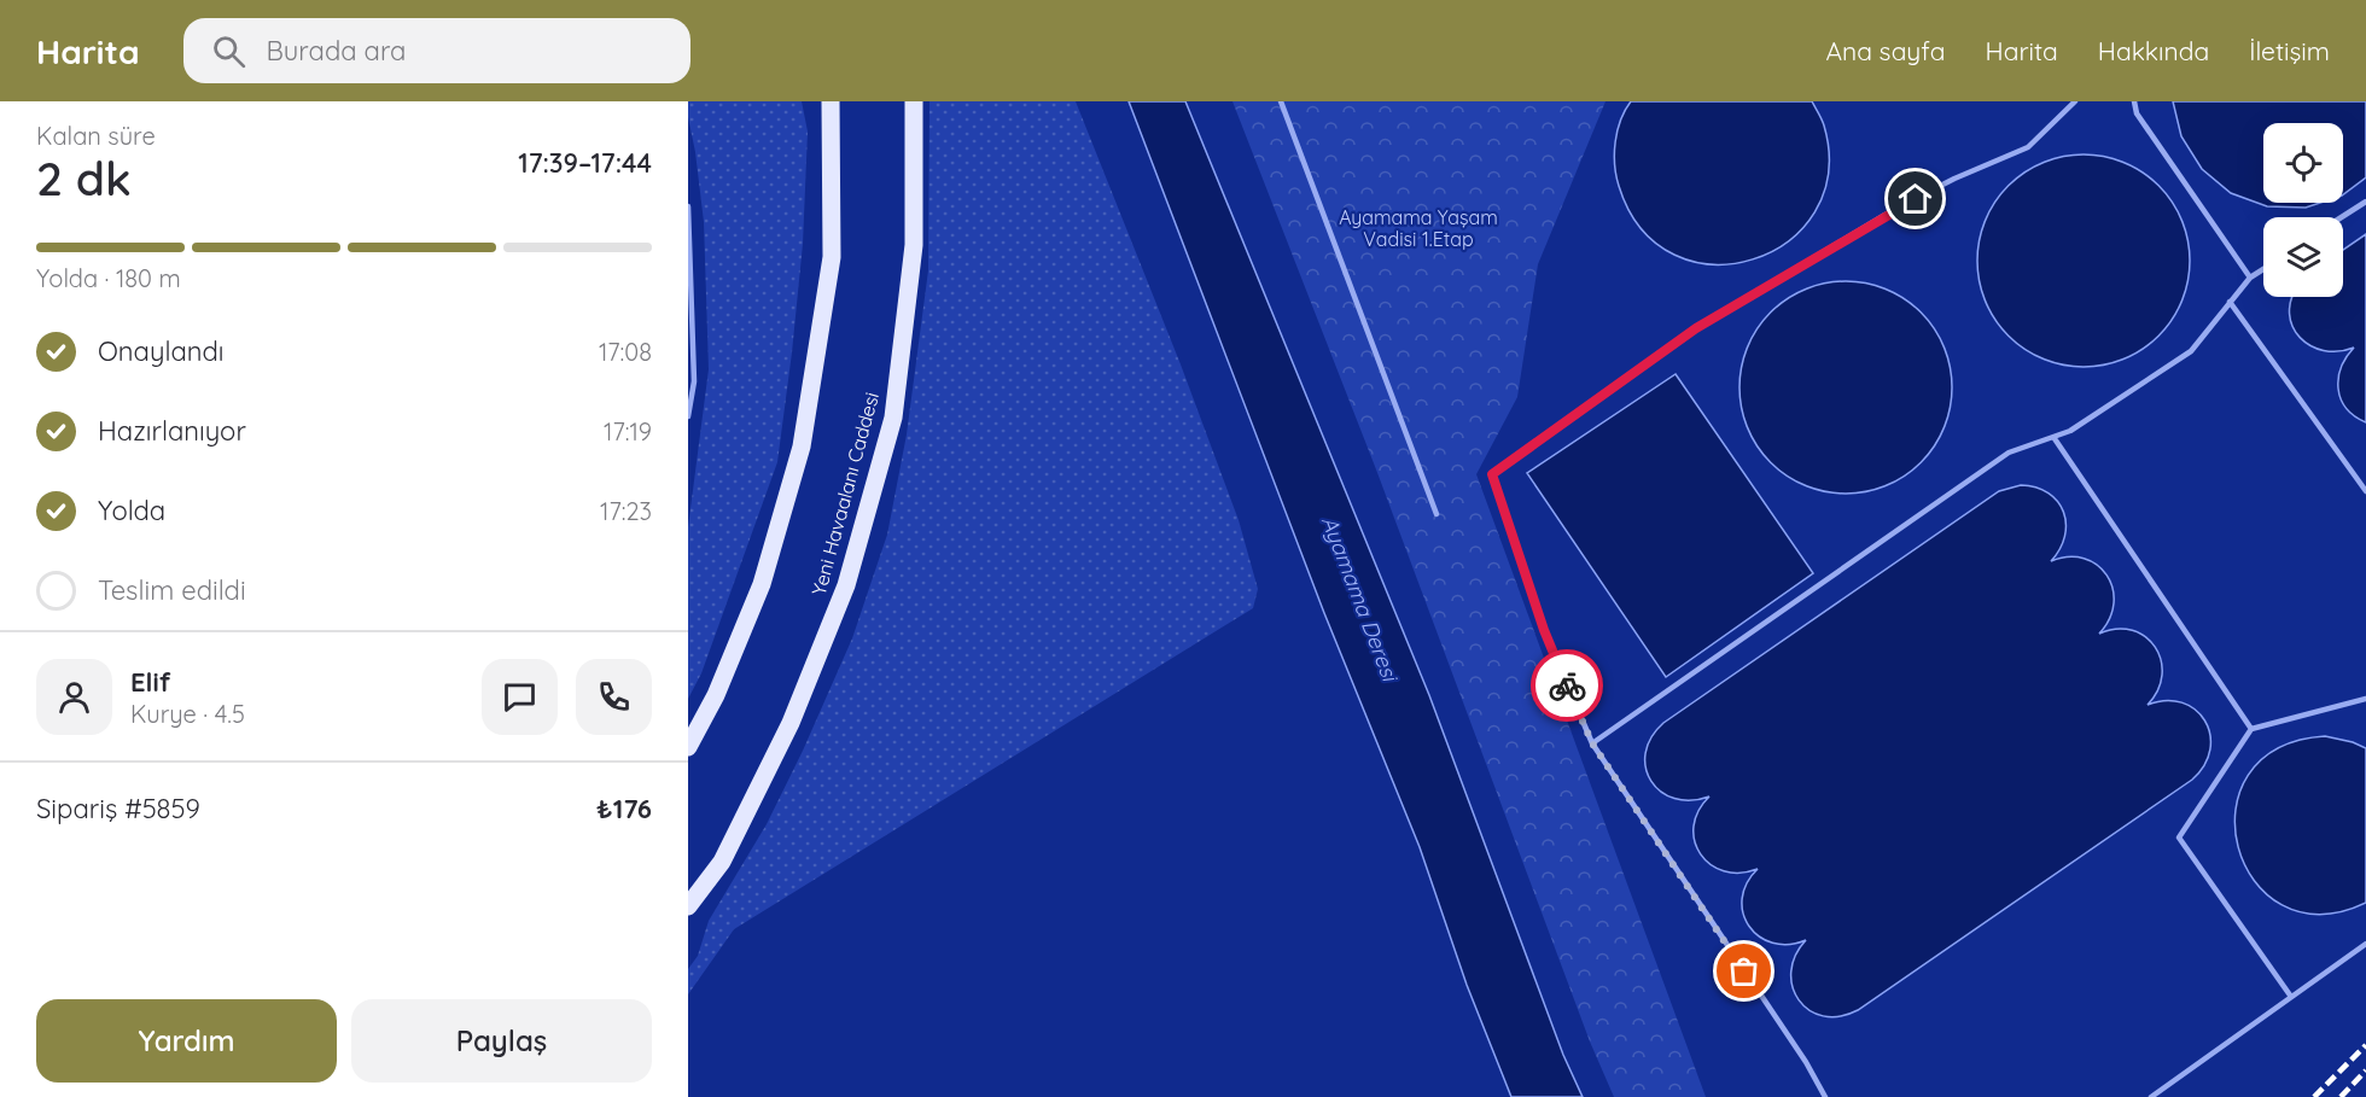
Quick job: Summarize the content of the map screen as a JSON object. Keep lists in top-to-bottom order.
{
  "streets": {
    "main road": ["Yeni Havaalanı Caddesi"]
  },
  "water": ["Ayamama Deresi"],
  "parks": ["Ayamama Yaşam Vadisi 1.Etap"],
  "page": {
    "header": "Harita",
    "search": "Burada ara",
    "nav": [
      "Ana sayfa",
      "Harita",
      "Hakkında",
      "İletişim"
    ],
    "heading": ["2 dk", "Kalan süre", "17:39–17:44"],
    "panel": [
      "Elif",
      "Kurye · 4.5",
      "Sipariş #5859",
      "₺176"
    ],
    "bar": "Yolda · 180 m",
    "list": [
      ["Onaylandı", "17:08"],
      ["Hazırlanıyor", "17:19"],
      ["Yolda", "17:23"],
      "Teslim edildi"
    ],
    "buttons": ["Yardım", "Paylaş"]
  }
}
